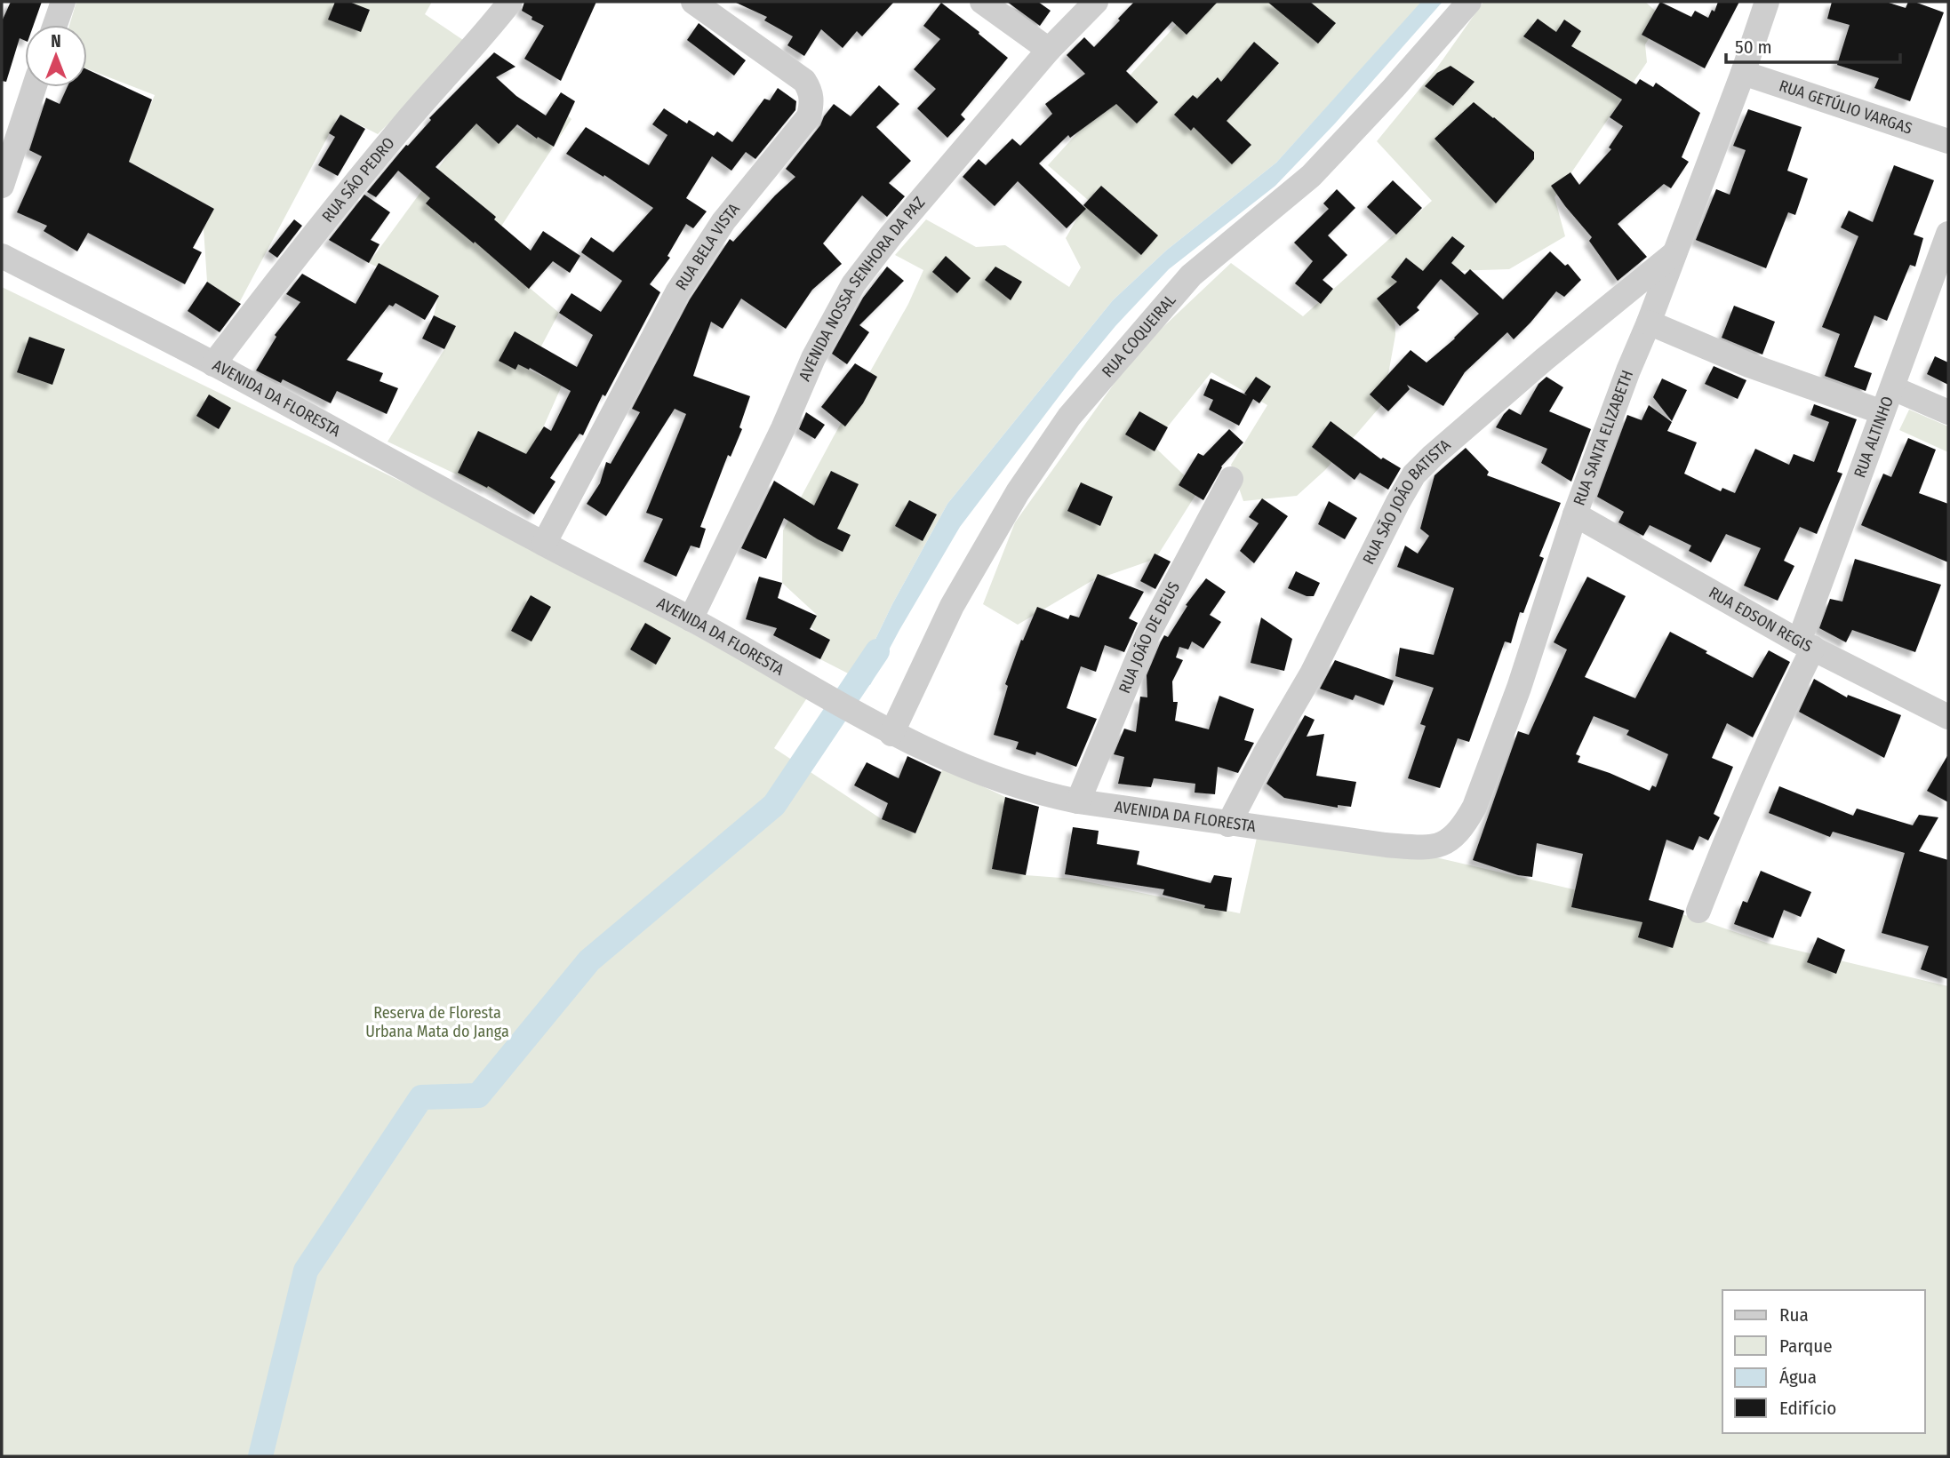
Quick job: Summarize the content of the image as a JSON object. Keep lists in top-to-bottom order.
{
  "streets": {
    "street": [
      "RUA GETÚLIO VARGAS",
      "RUA SÃO PEDRO",
      "RUA BELA VISTA",
      "AVENIDA NOSSA SENHORA DA PAZ",
      "RUA COQUEIRAL",
      "AVENIDA DA FLORESTA",
      "RUA SANTA ELIZABETH",
      "RUA ALTINHO",
      "RUA SÃO JOÃO BATISTA",
      "RUA EDSON REGIS",
      "RUA JOÃO DE DEUS"
    ]
  },
  "crossings": [
    ["RUA GETÚLIO VARGAS", "RUA SANTA ELIZABETH"],
    ["RUA SÃO PEDRO", "AVENIDA DA FLORESTA"],
    ["RUA BELA VISTA", "AVENIDA DA FLORESTA"],
    ["AVENIDA NOSSA SENHORA DA PAZ", "AVENIDA DA FLORESTA"],
    ["RUA COQUEIRAL", "AVENIDA DA FLORESTA"],
    ["AVENIDA DA FLORESTA", "RUA SANTA ELIZABETH"],
    ["AVENIDA DA FLORESTA", "RUA SÃO JOÃO BATISTA"],
    ["AVENIDA DA FLORESTA", "RUA JOÃO DE DEUS"],
    ["RUA SANTA ELIZABETH", "RUA SÃO JOÃO BATISTA"],
    ["RUA SANTA ELIZABETH", "RUA EDSON REGIS"],
    ["RUA ALTINHO", "RUA EDSON REGIS"]
  ],
  "parks": ["Reserva de Floresta Urbana Mata do Janga"],
  "legend": [
    "Rua",
    "Parque",
    "Água",
    "Edifício"
  ],
  "scale_bar": "50 m",
  "north": "top"
}
